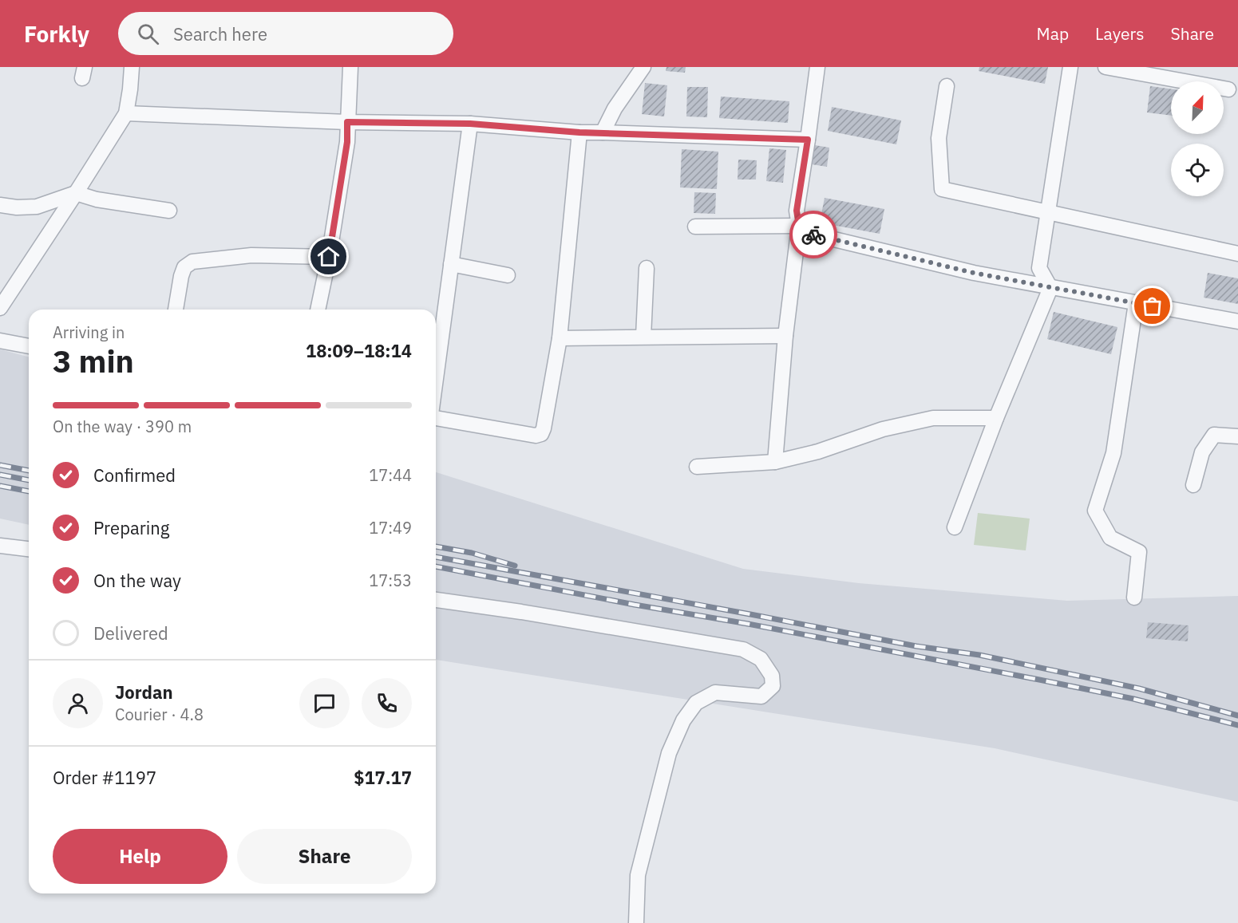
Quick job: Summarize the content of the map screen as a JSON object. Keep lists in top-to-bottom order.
{
  "north": "top right",
  "page": {
    "header": "Forkly",
    "search": "Search here",
    "nav": ["Map", "Layers", "Share"],
    "heading": ["3 min", "Arriving in", "18:09–18:14"],
    "panel": [
      "Jordan",
      "Courier · 4.8",
      "Order #1197",
      "$17.17"
    ],
    "bar": "On the way · 390 m",
    "list": [
      ["Confirmed", "17:44"],
      ["Preparing", "17:49"],
      ["On the way", "17:53"],
      "Delivered"
    ],
    "buttons": ["Help", "Share"]
  }
}
